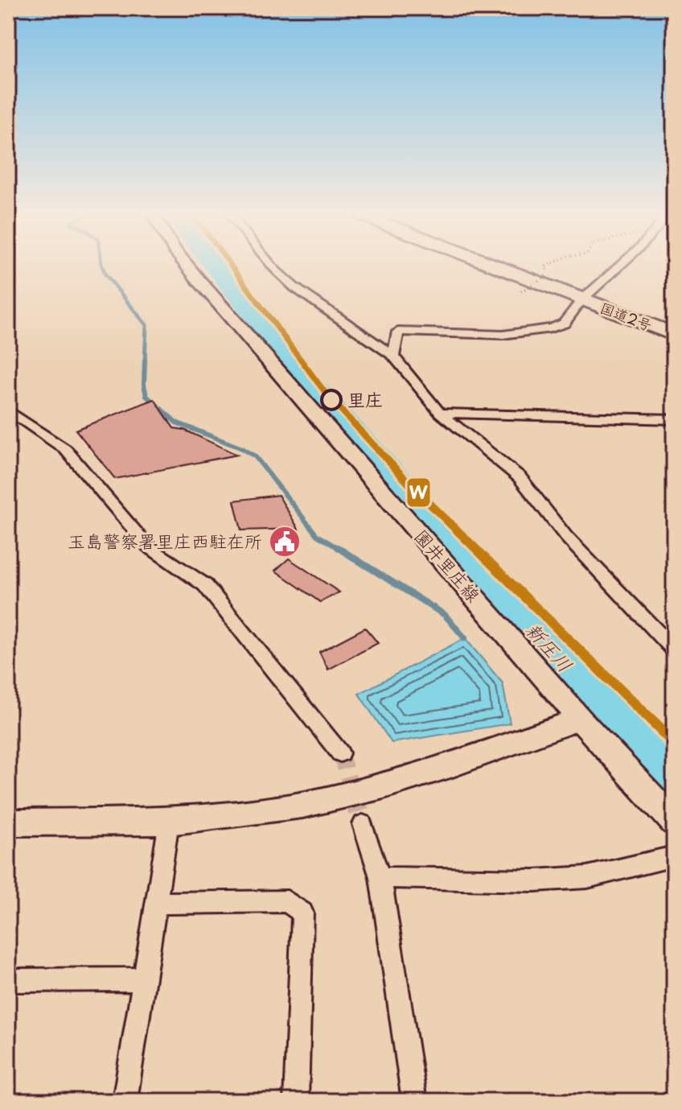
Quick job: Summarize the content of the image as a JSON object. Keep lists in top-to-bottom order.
{
  "streets": {
    "highway": ["国道2号"],
    "main road": ["園井里庄線"]
  },
  "water": ["新圧川"],
  "places": {
    "other": ["里庄"],
    "public building": ["玉島警察署里庄西駐在所"]
  },
  "lines": ["transit line W"]
}
